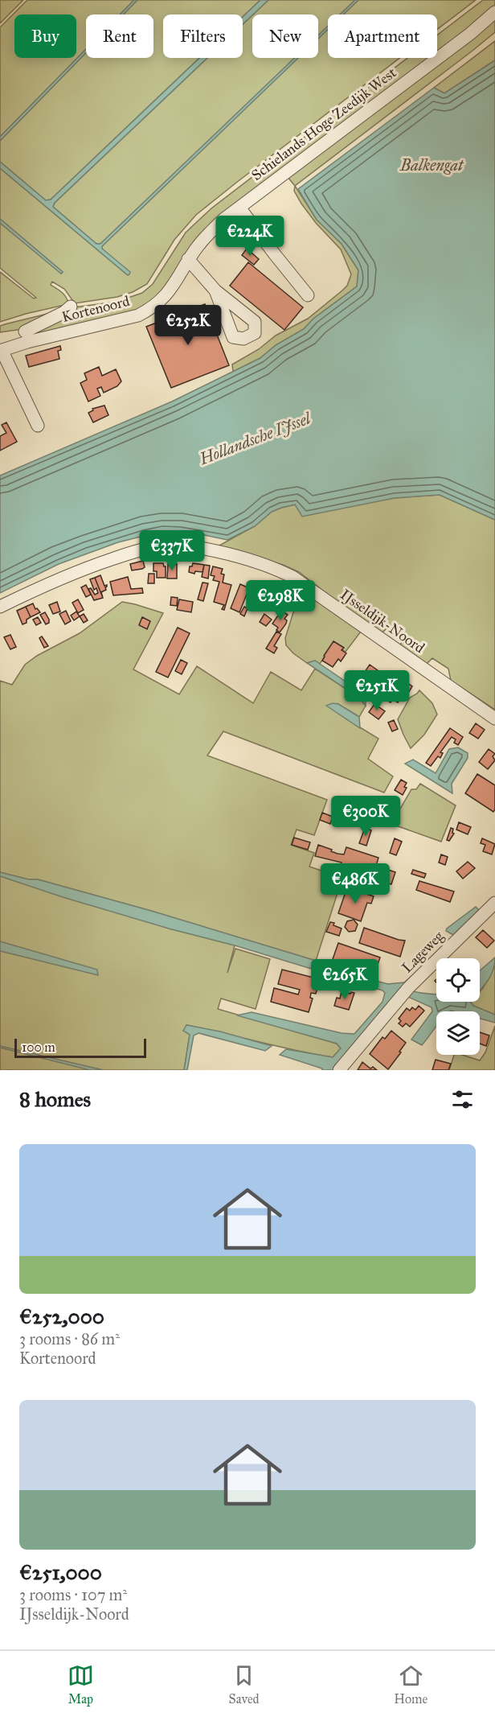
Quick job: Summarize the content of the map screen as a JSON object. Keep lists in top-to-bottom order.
{
  "streets": {
    "street": [
      "Schielands Hoge Zeedijk West",
      "Kortenoord",
      "IJsseldijk-Noord",
      "Lageweg"
    ]
  },
  "crossings": [
    ["Schielands Hoge Zeedijk West", "Kortenoord"]
  ],
  "water": ["Balkengat", "Hollandsche IJssel"],
  "scale_bar": "100 m",
  "page": {
    "chip": [
      "Buy",
      "Rent",
      "Filters",
      "New",
      "Apartment"
    ],
    "price": [
      "€224K",
      "€252K",
      "€337K",
      "€298K",
      "€251K",
      "€300K",
      "€486K",
      "€265K"
    ],
    "scale": "100 m",
    "heading": "8 homes",
    "list": [
      {
        "name": "€252,000",
        "note": "3 rooms · 86 m² · Kortenoord"
      },
      {
        "name": "€251,000",
        "note": "3 rooms · 107 m² · IJsseldijk-Noord"
      }
    ],
    "tabs": ["Map", "Saved", "Home"]
  }
}
